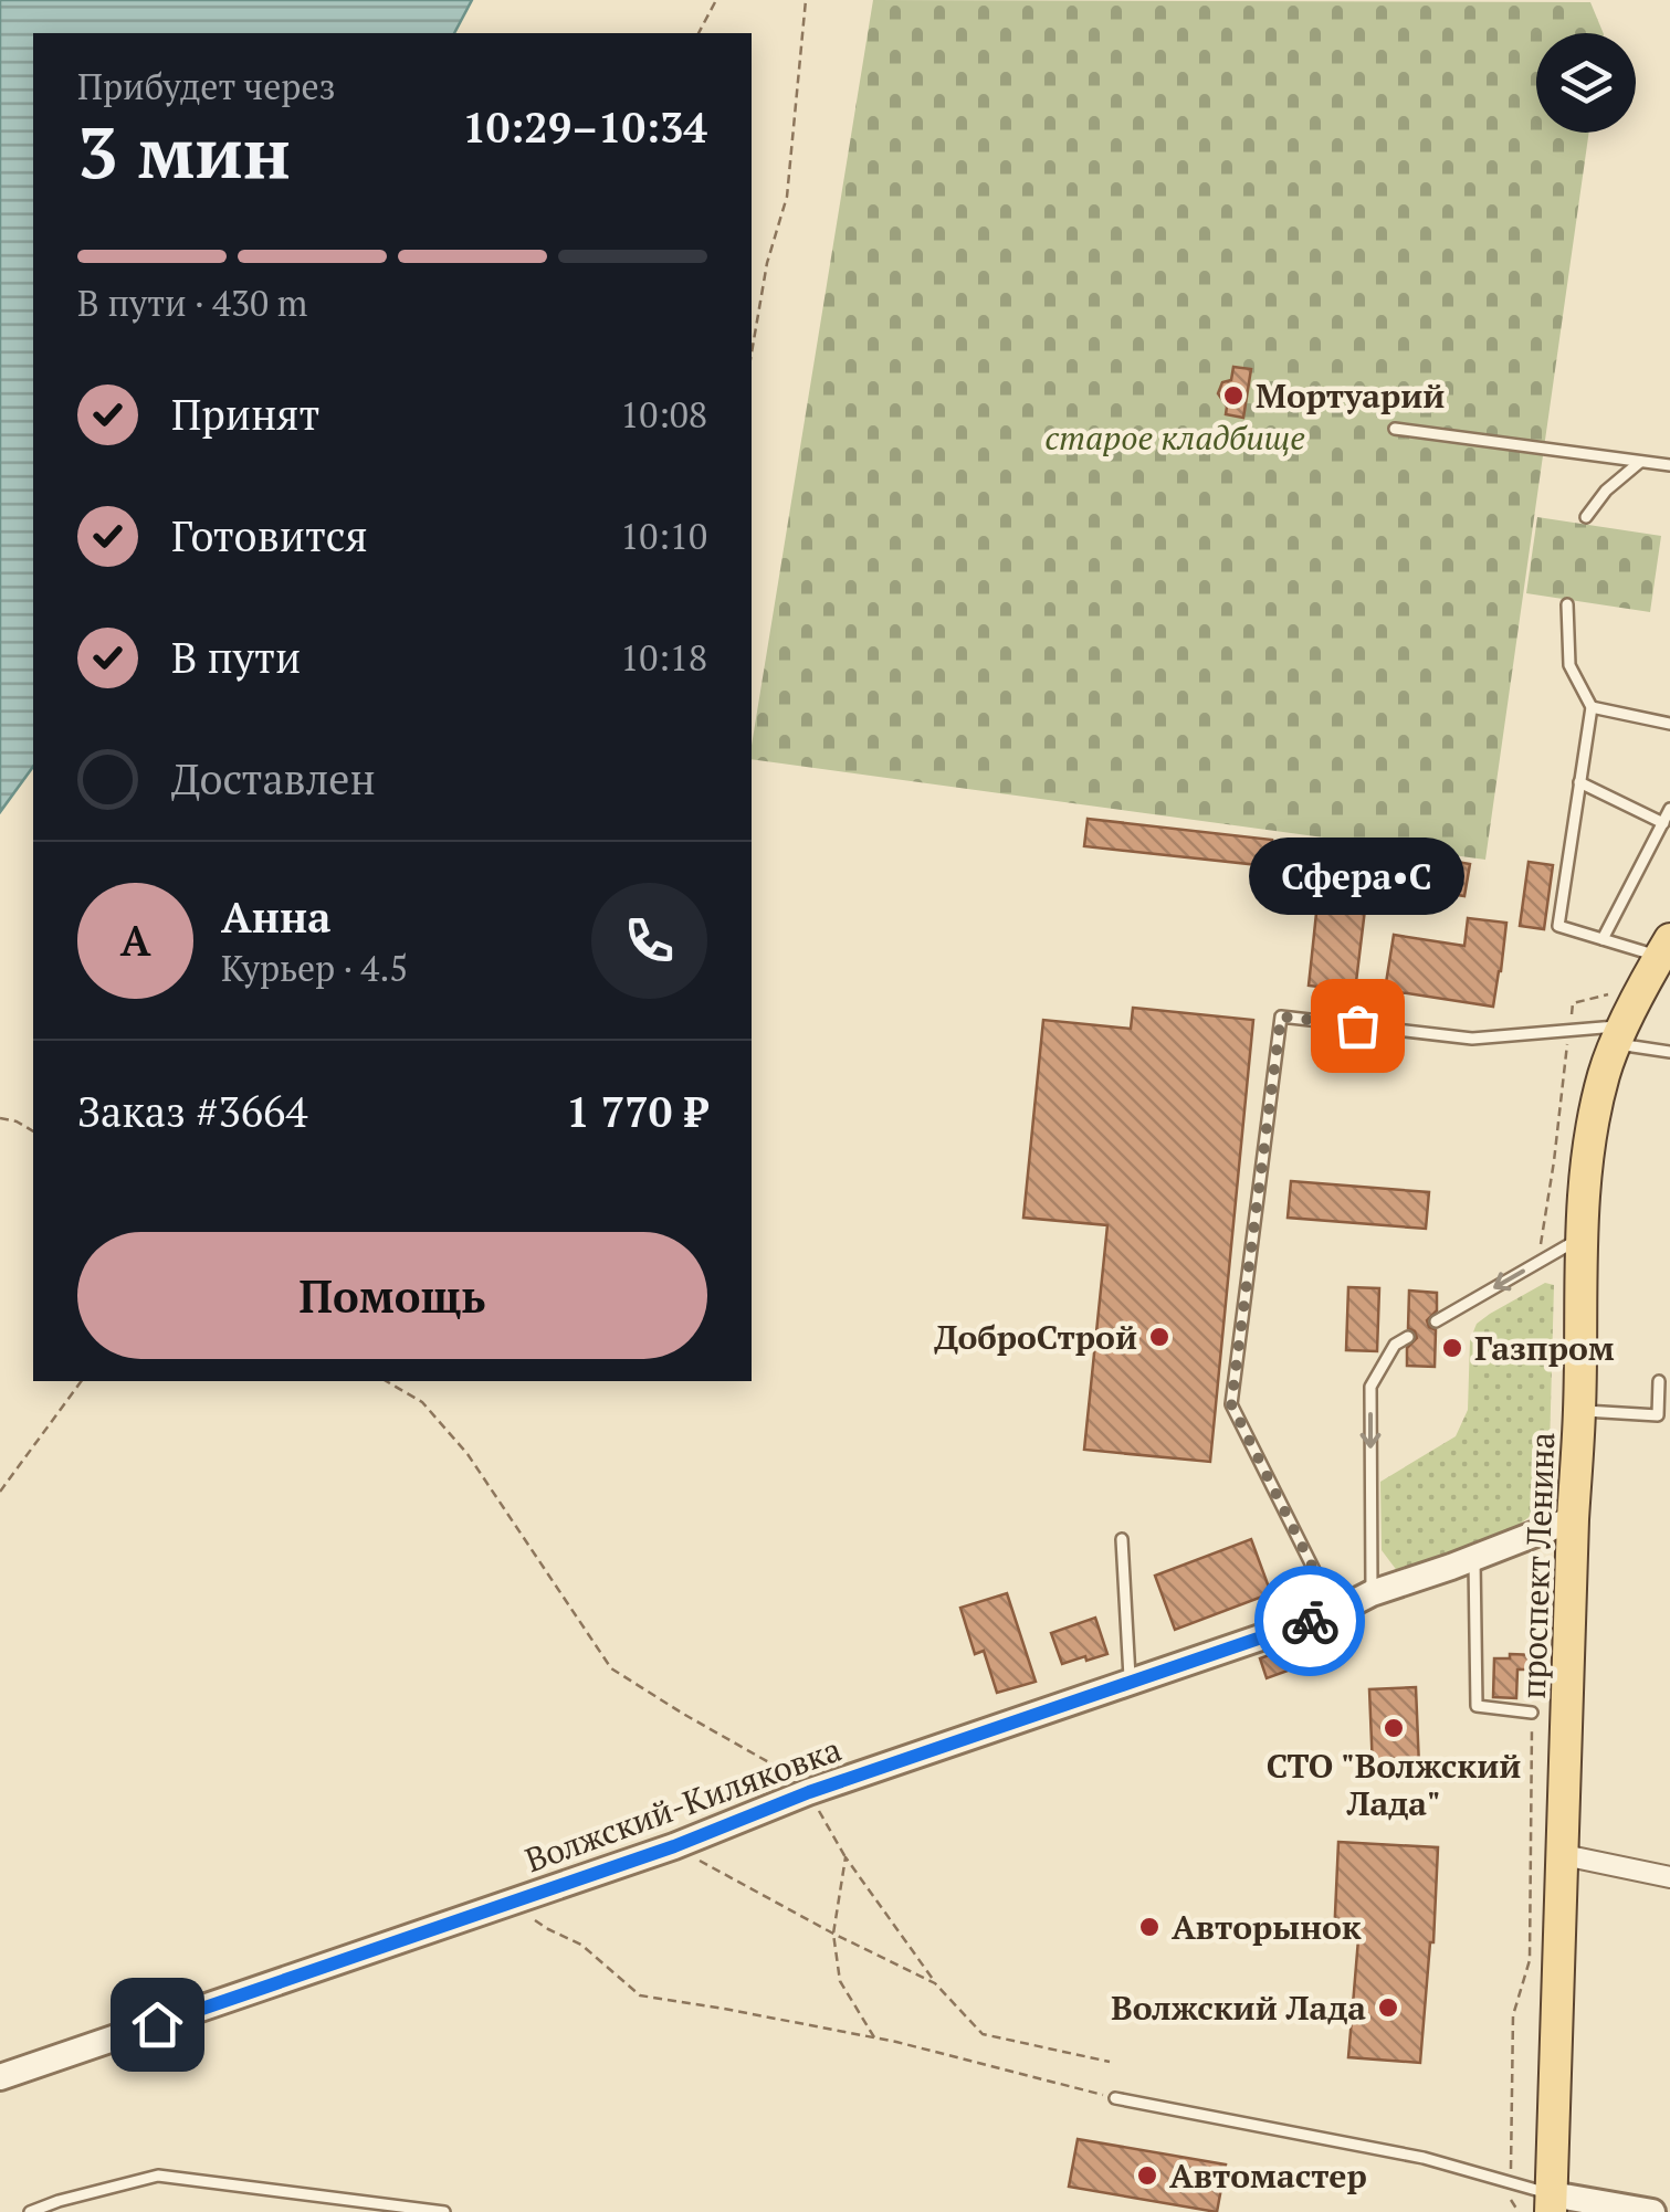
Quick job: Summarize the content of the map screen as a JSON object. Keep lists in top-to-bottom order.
{
  "streets": {
    "main road": ["проспект Ленина"],
    "street": ["Волжский-Киляковка"]
  },
  "crossings": [
    ["проспект Ленина", "Волжский-Киляковка"]
  ],
  "parks": ["старое кладбище"],
  "places": [
    "Мортуарий",
    "Сфера•С",
    "ДоброСтрой",
    "Газпром",
    "СТО \"Волжский Лада\"",
    "Авторынок",
    "Волжский Лада",
    "Автомастер"
  ],
  "page": {
    "heading": ["3 мин", "Прибудет через", "10:29–10:34"],
    "panel": [
      "Анна",
      "Курьер · 4.5",
      "Заказ #3664",
      "1 770 ₽"
    ],
    "bar": "В пути · 430 m",
    "list": [
      ["Принят", "10:08"],
      ["Готовится", "10:10"],
      ["В пути", "10:18"],
      "Доставлен"
    ],
    "bubble": "Сфера•С",
    "round": "А",
    "buttons": "Помощь"
  }
}
